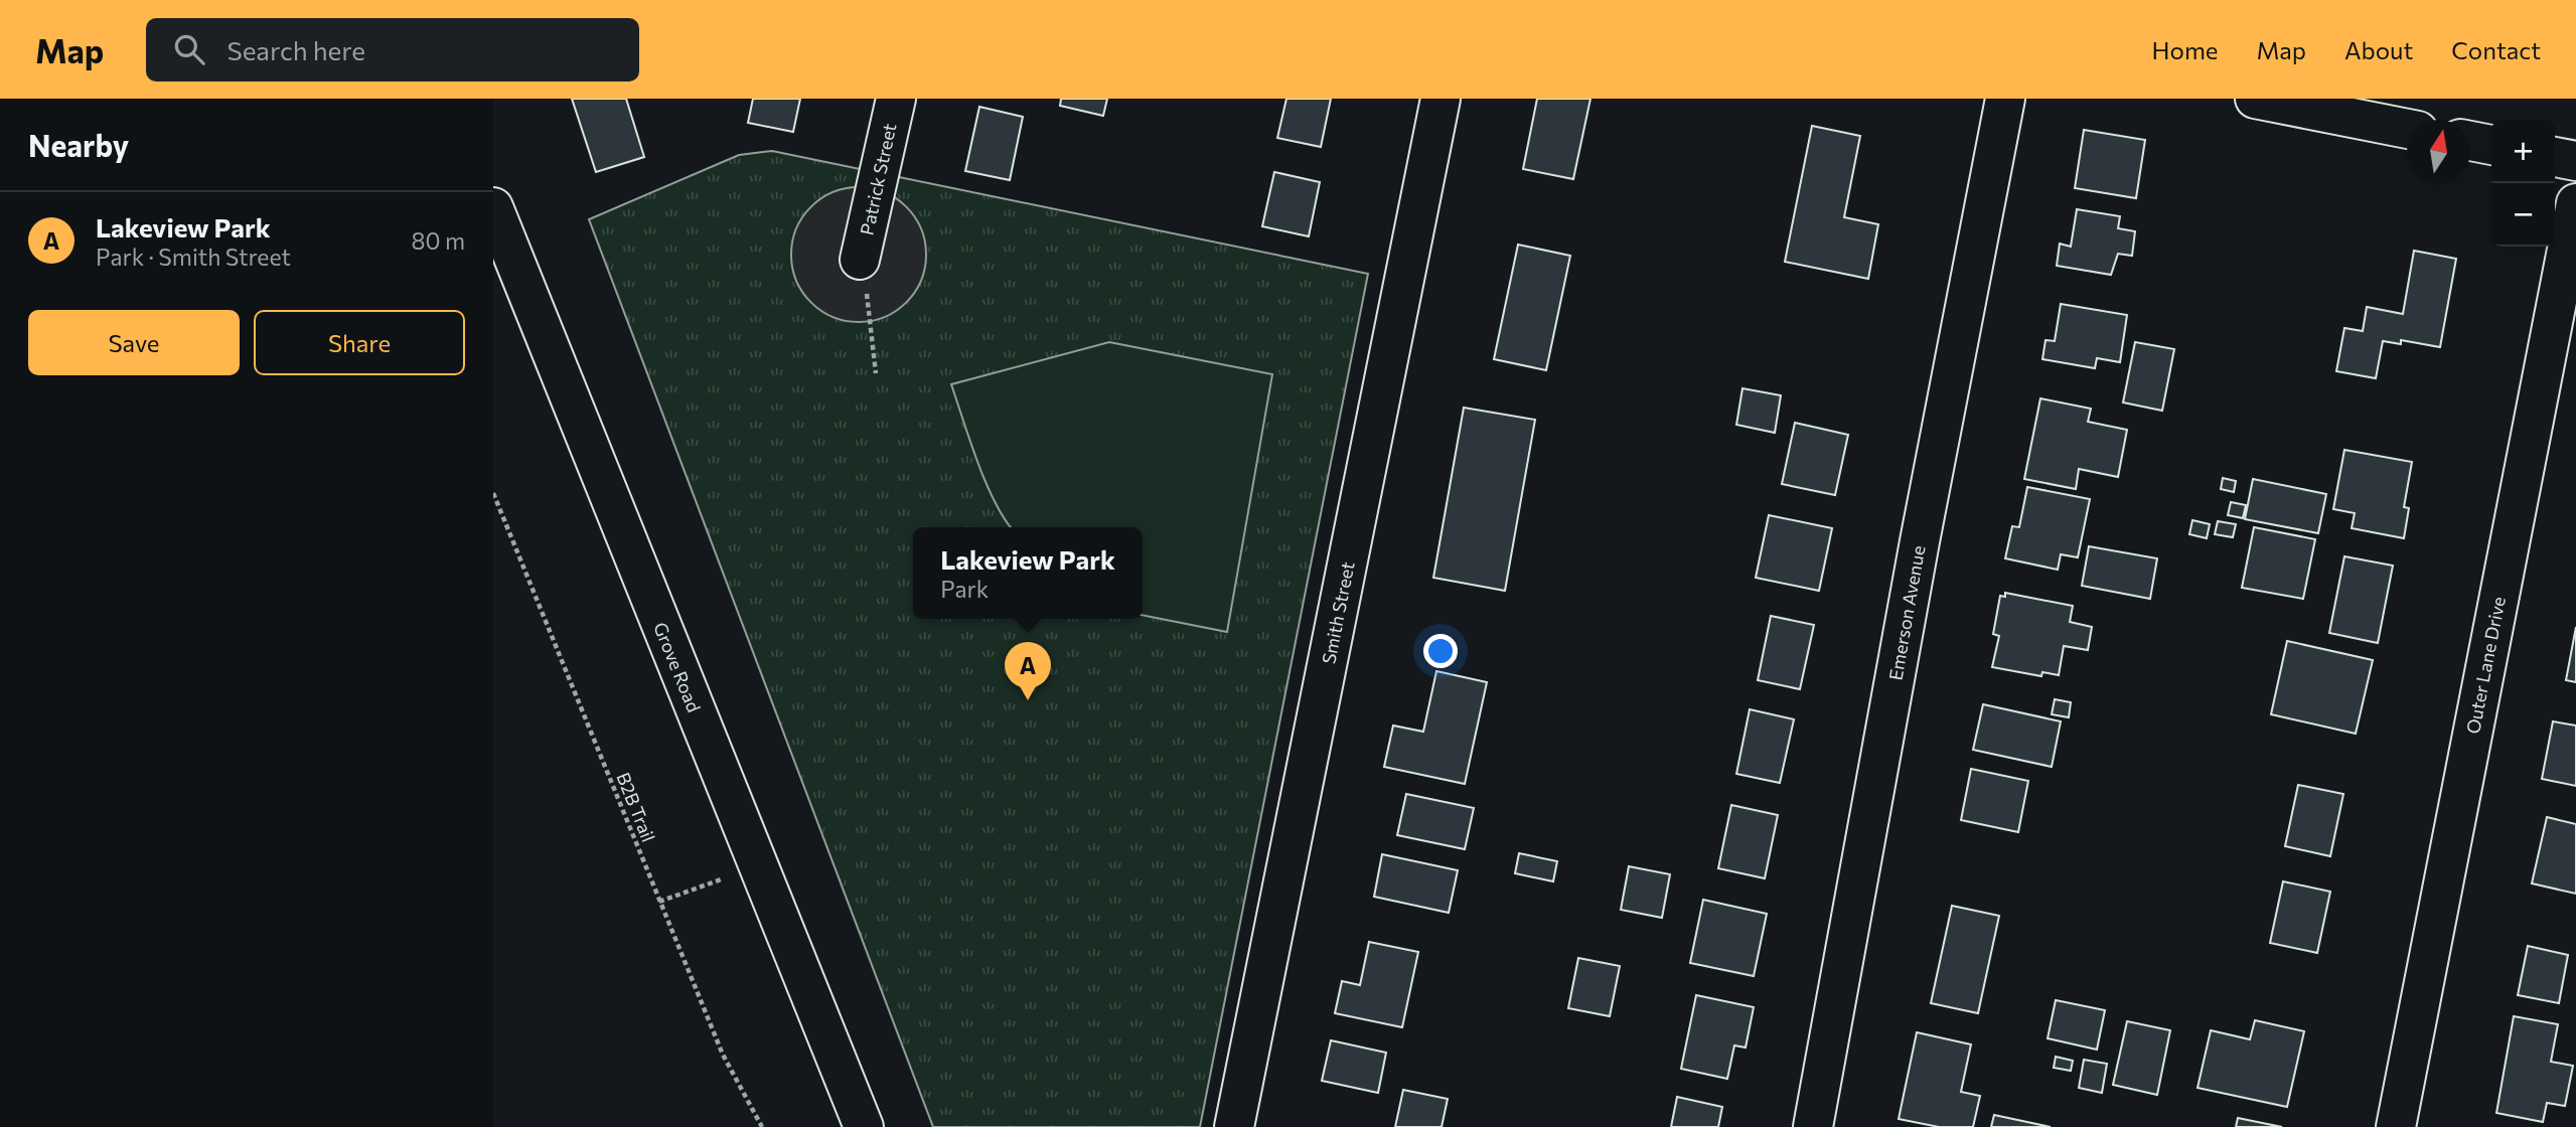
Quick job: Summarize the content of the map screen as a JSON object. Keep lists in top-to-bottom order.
{
  "streets": {
    "street": [
      "Patrick Street",
      "Smith Street",
      "Emerson Avenue",
      "Outer Lane Drive",
      "Grove Road"
    ],
    "path": ["B2B Trail"]
  },
  "north": "top",
  "page": {
    "header": "Map",
    "search": "Search here",
    "nav": [
      "Home",
      "Map",
      "About",
      "Contact"
    ],
    "heading": "Nearby",
    "map_buttons": ["+", "−"],
    "list": [
      {
        "mark": "A",
        "name": "Lakeview Park",
        "note": "Park · Smith Street",
        "value": "80 m"
      }
    ],
    "buttons": ["Save", "Share"],
    "popup": ["Lakeview Park", "Park"],
    "pins": "A"
  }
}
